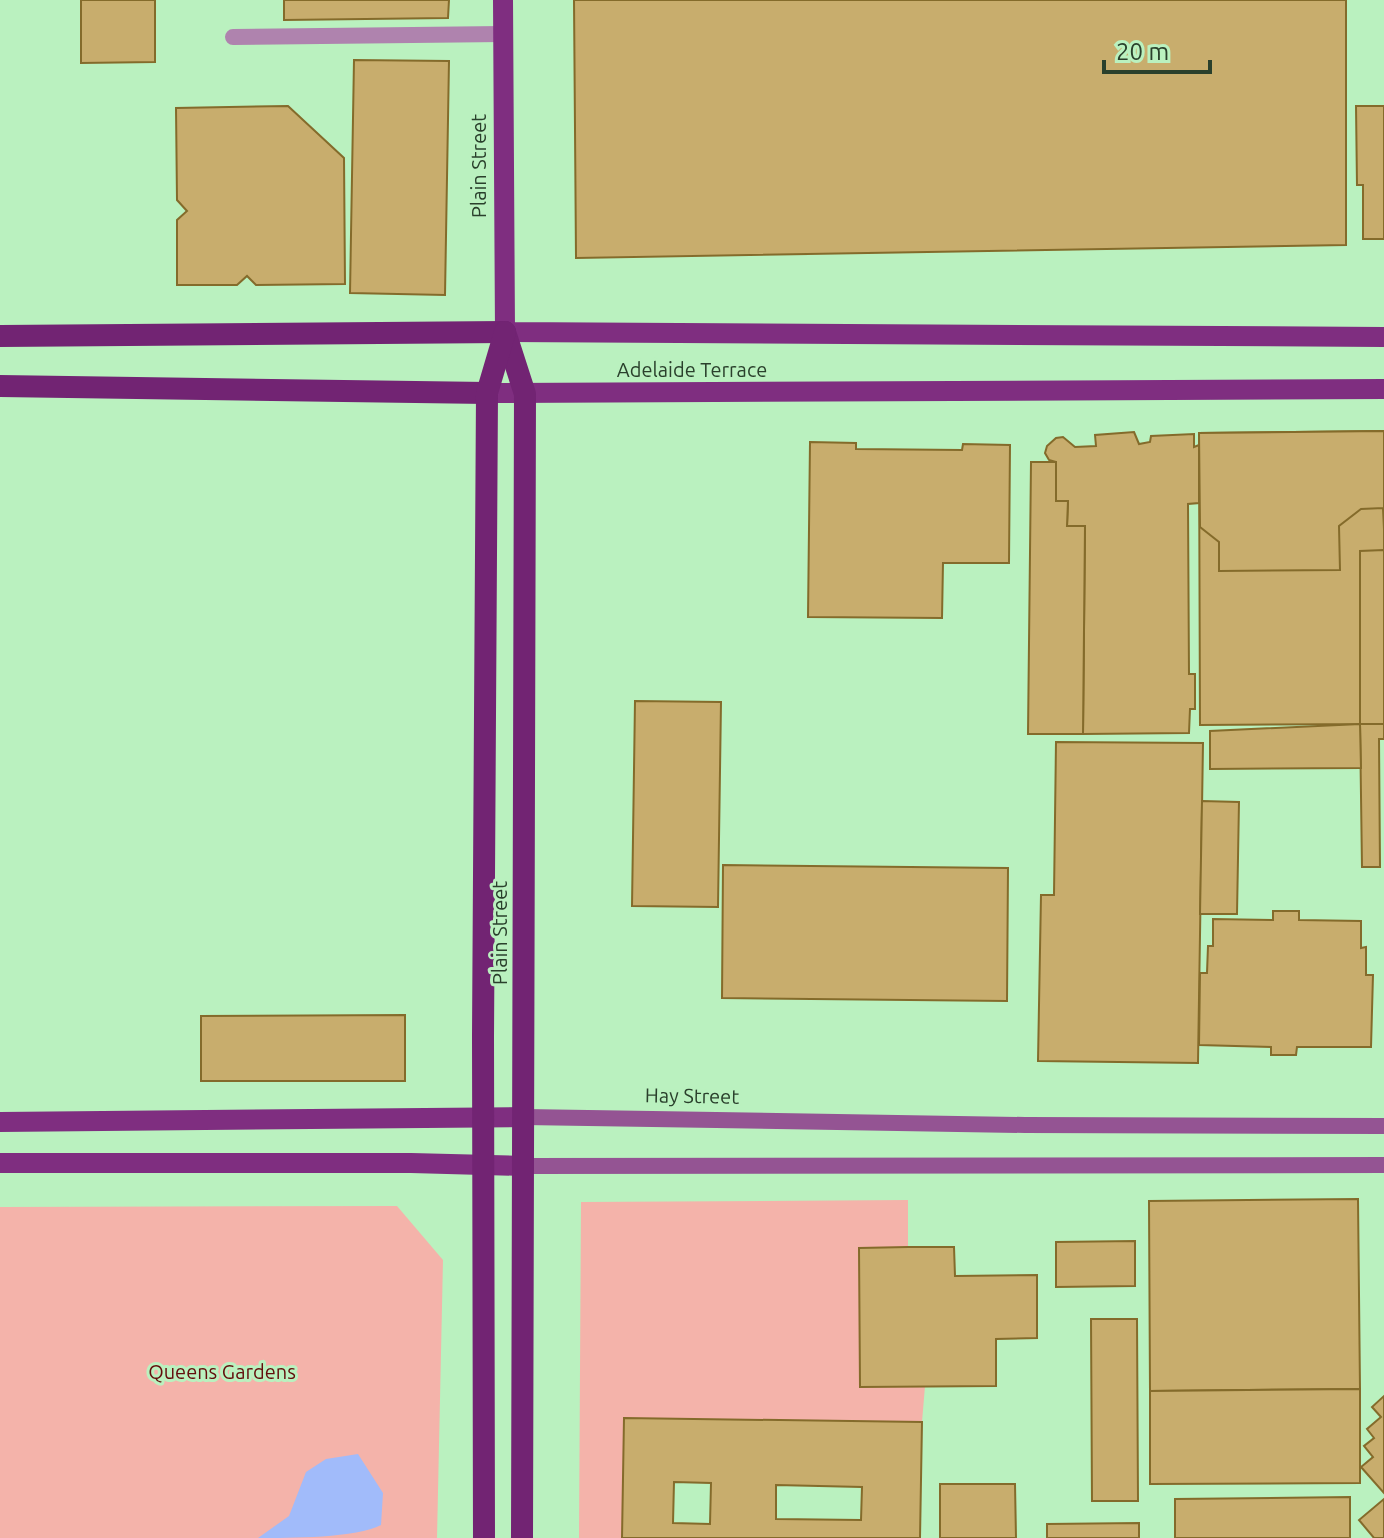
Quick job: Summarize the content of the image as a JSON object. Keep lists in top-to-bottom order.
{
  "streets": {
    "highway": ["Plain Street", "Adelaide Terrace"],
    "main road": ["Hay Street"]
  },
  "crossings": [
    ["Plain Street", "Adelaide Terrace"],
    ["Plain Street", "Hay Street"]
  ],
  "parks": ["Queens Gardens"],
  "scale_bar": "20 m"
}
